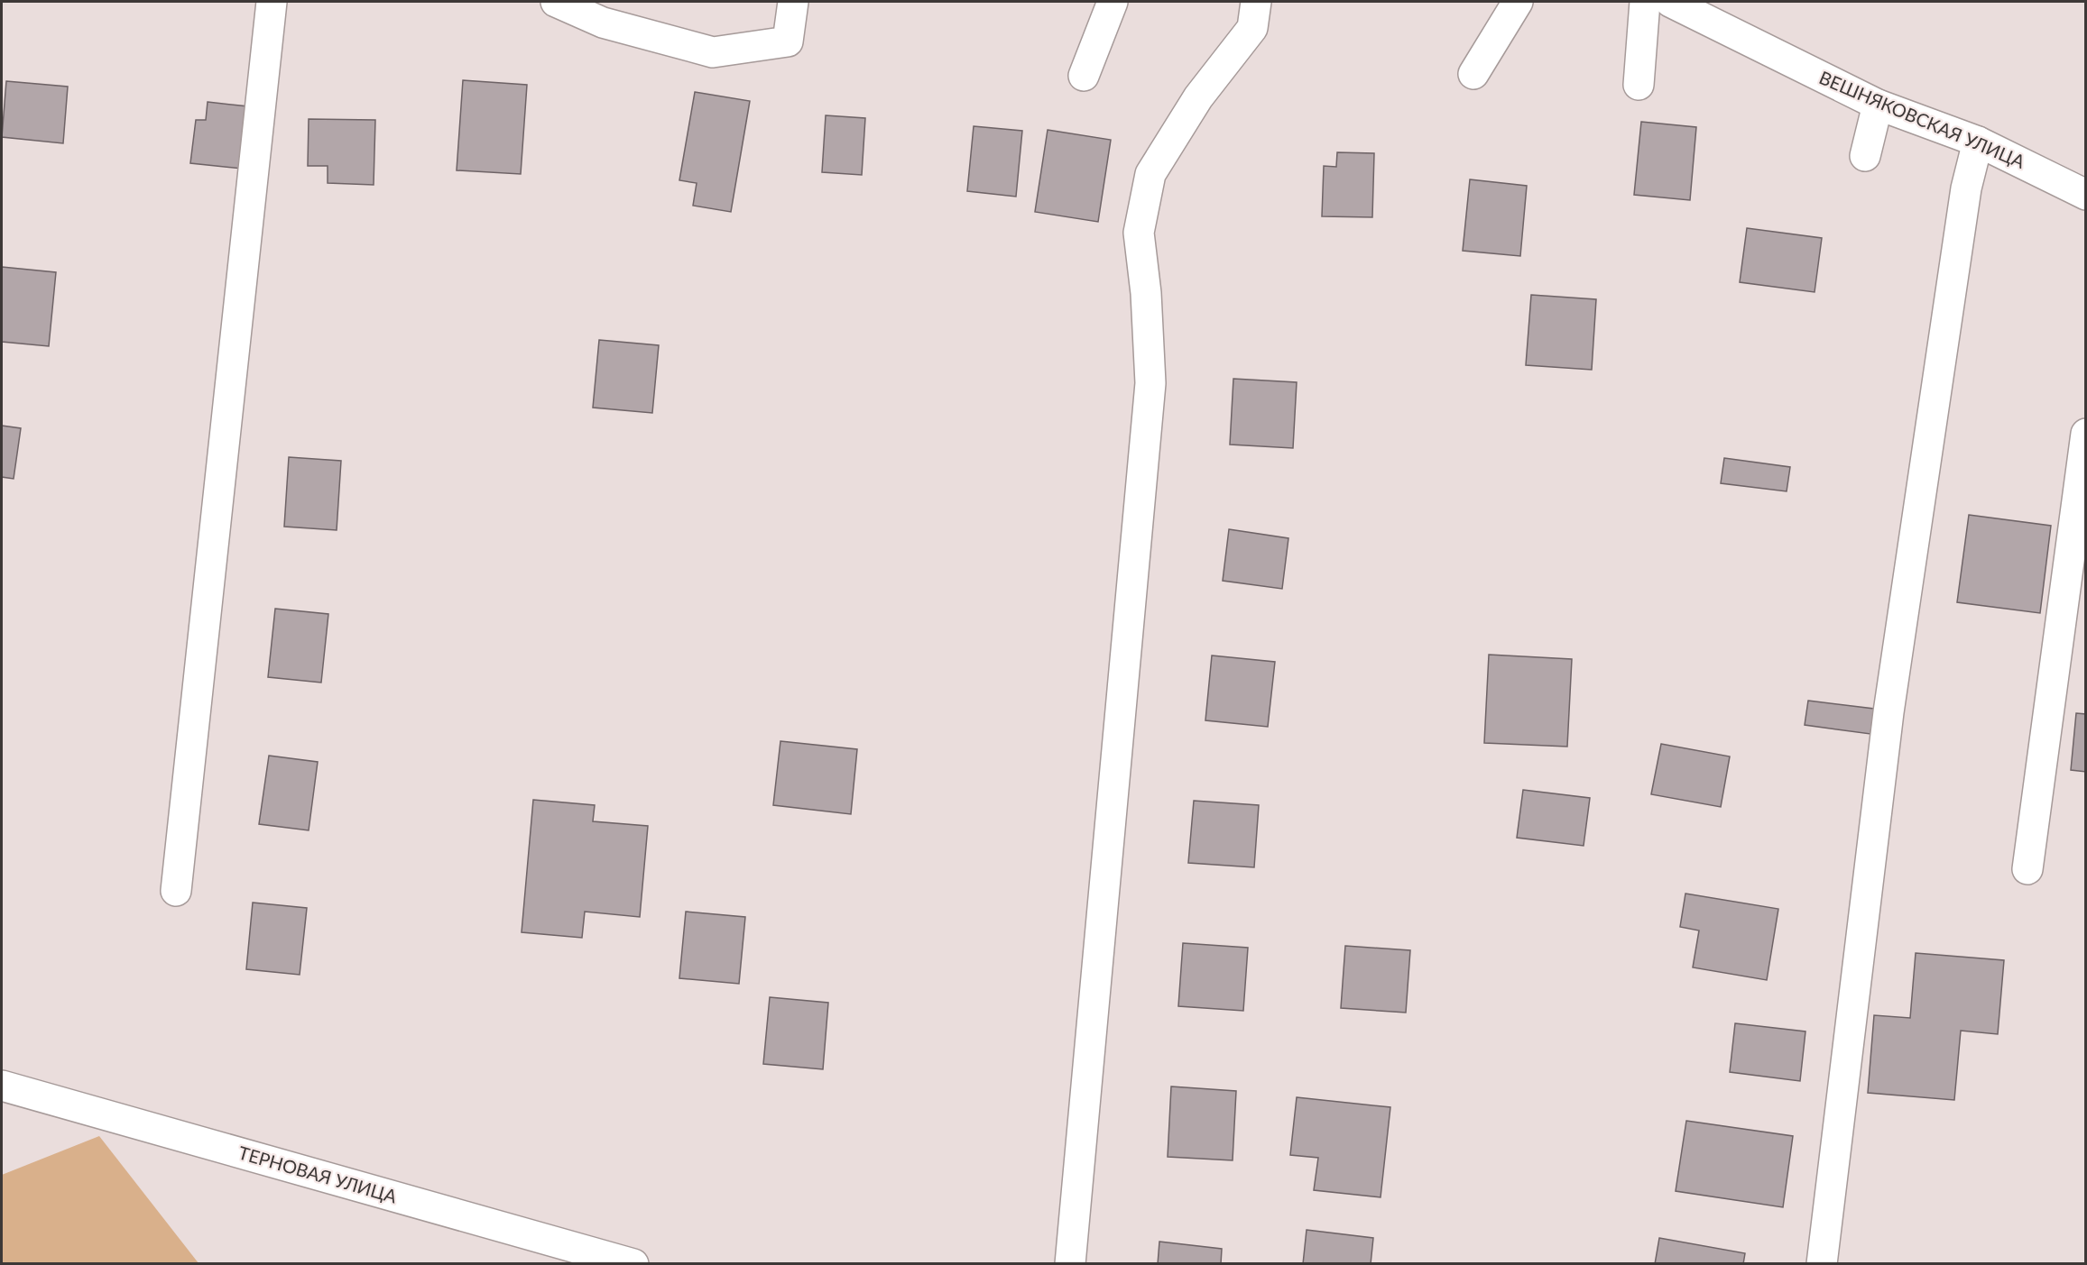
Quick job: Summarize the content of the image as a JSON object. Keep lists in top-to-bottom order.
{
  "streets": {
    "street": ["ВЕШНЯКОВСКАЯ УЛИЦА", "ТЕРНОВАЯ УЛИЦА"]
  }
}
